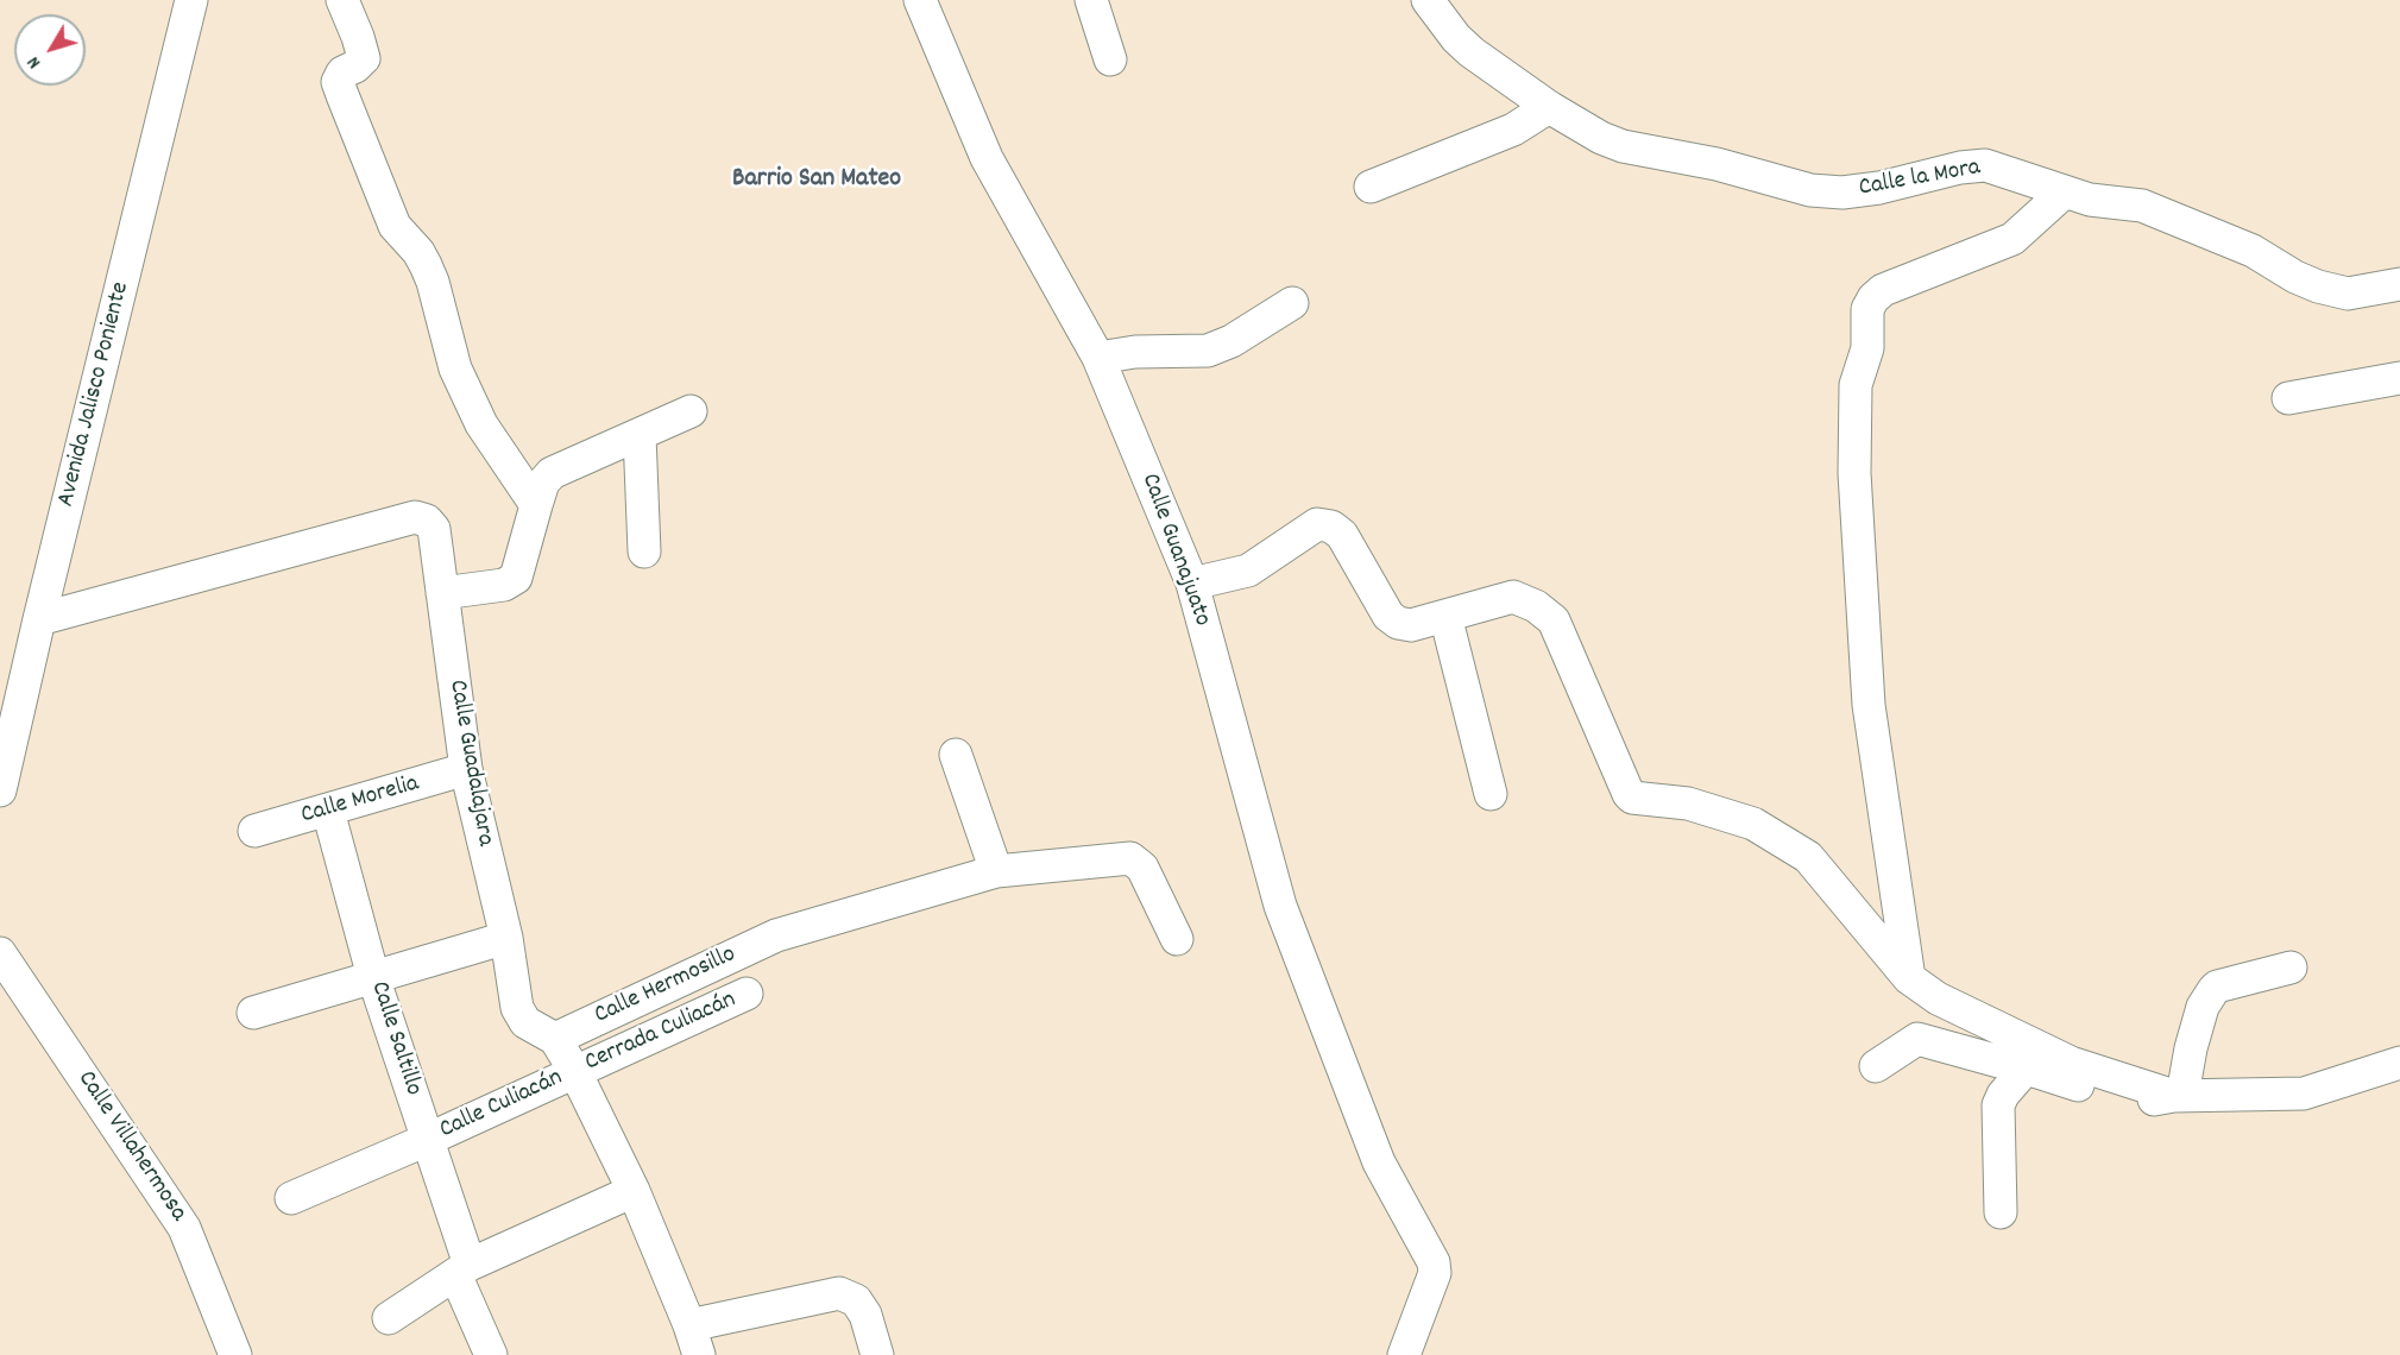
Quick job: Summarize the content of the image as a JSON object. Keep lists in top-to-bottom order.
{
  "streets": {
    "street": [
      "Calle la Mora",
      "Avenida Jalisco Poniente",
      "Calle Guanajuato",
      "Calle Guadalajara",
      "Calle Morelia",
      "Calle Hermosillo",
      "Cerrada Culiacán",
      "Calle Saltillo",
      "Calle Culiacán",
      "Calle Villahermosa"
    ]
  },
  "crossings": [
    ["Avenida Jalisco Poniente", "Calle Guadalajara"],
    ["Calle Guadalajara", "Calle Morelia"],
    ["Calle Guadalajara", "Calle Hermosillo"],
    ["Calle Guadalajara", "Cerrada Culiacán"],
    ["Calle Guadalajara", "Calle Culiacán"],
    ["Calle Morelia", "Calle Saltillo"],
    ["Cerrada Culiacán", "Calle Culiacán"],
    ["Calle Saltillo", "Calle Culiacán"]
  ],
  "districts": ["Barrio San Mateo"],
  "north": "bottom left"
}
